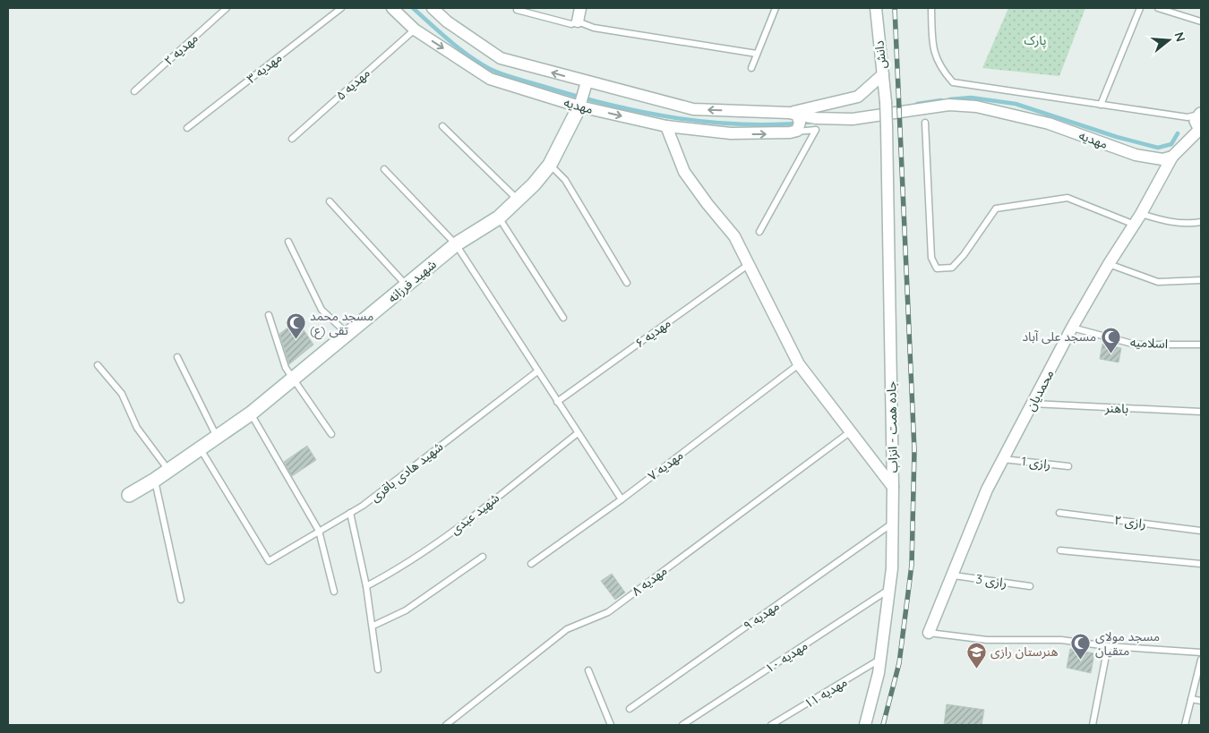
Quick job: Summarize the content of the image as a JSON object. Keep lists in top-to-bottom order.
{
  "streets": {
    "street": [
      "دانش",
      "مهدیه",
      "شهید فرزانه",
      "محمدیان",
      "جاده همت - انزاب"
    ],
    "lane": [
      "مهدیه ۲",
      "مهدیه ۳",
      "مهدیه ۵",
      "مهدیه ۶",
      "اسلاميه",
      "باهنر",
      "رازی 1",
      "مهدیه ۷",
      "شهید هادی باقری",
      "شهید عبدی",
      "رازی ۲",
      "مهدیه ۸",
      "رازی 3",
      "مهدیه ۹",
      "مهدیه ۱۰",
      "مهدیه ۱۱"
    ]
  },
  "crossings": [
    ["دانش", "جاده همت - انزاب"],
    ["مهدیه ۵", "مهدیه"],
    ["مهدیه", "شهید فرزانه"],
    ["مهدیه", "محمدیان"],
    ["شهید فرزانه", "شهید هادی باقری"],
    ["اسلاميه", "محمدیان"],
    ["محمدیان", "باهنر"],
    ["محمدیان", "رازی 1"],
    ["محمدیان", "رازی 3"],
    ["جاده همت - انزاب", "مهدیه ۹"],
    ["جاده همت - انزاب", "مهدیه ۱۰"],
    ["جاده همت - انزاب", "مهدیه ۱۱"]
  ],
  "parks": ["پارک"],
  "places": {
    "mosque": ["مسجد محمد تقی (ع)", "مسجد علی آباد", "مسجد مولای متقیان"],
    "school or university": ["هنرستان رازی"]
  },
  "north": "right"
}
